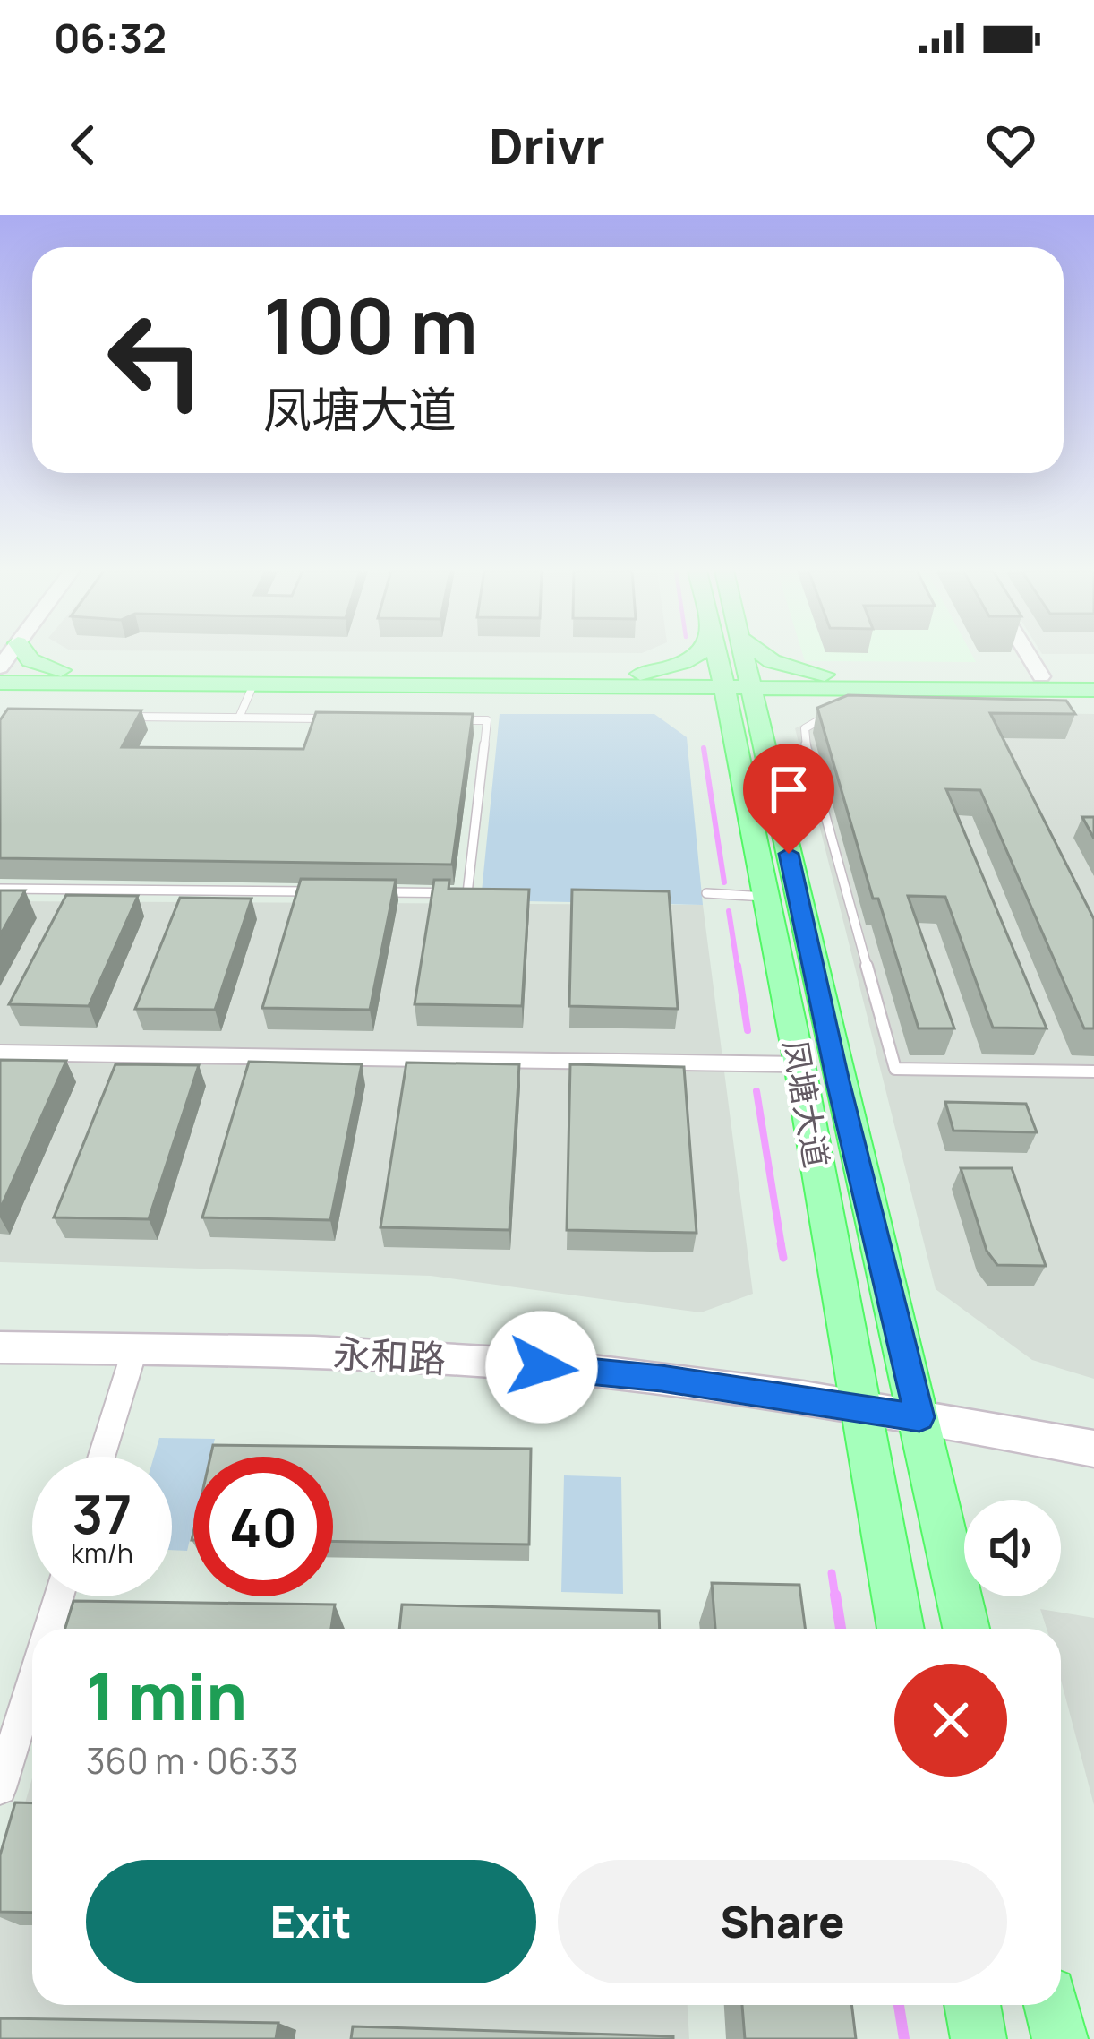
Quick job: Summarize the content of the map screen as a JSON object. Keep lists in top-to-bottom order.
{
  "streets": {
    "main road": ["凤塘大道"],
    "street": ["永和路"]
  },
  "crossings": [
    ["凤塘大道", "永和路"]
  ],
  "page": {
    "status": "06:32",
    "header": "Drivr",
    "turn": ["100 m", "凤塘大道"],
    "speed": "37 km/h",
    "limit": "40",
    "heading": ["1 min", "360 m · 06:33"],
    "buttons": ["Exit", "Share"]
  }
}
